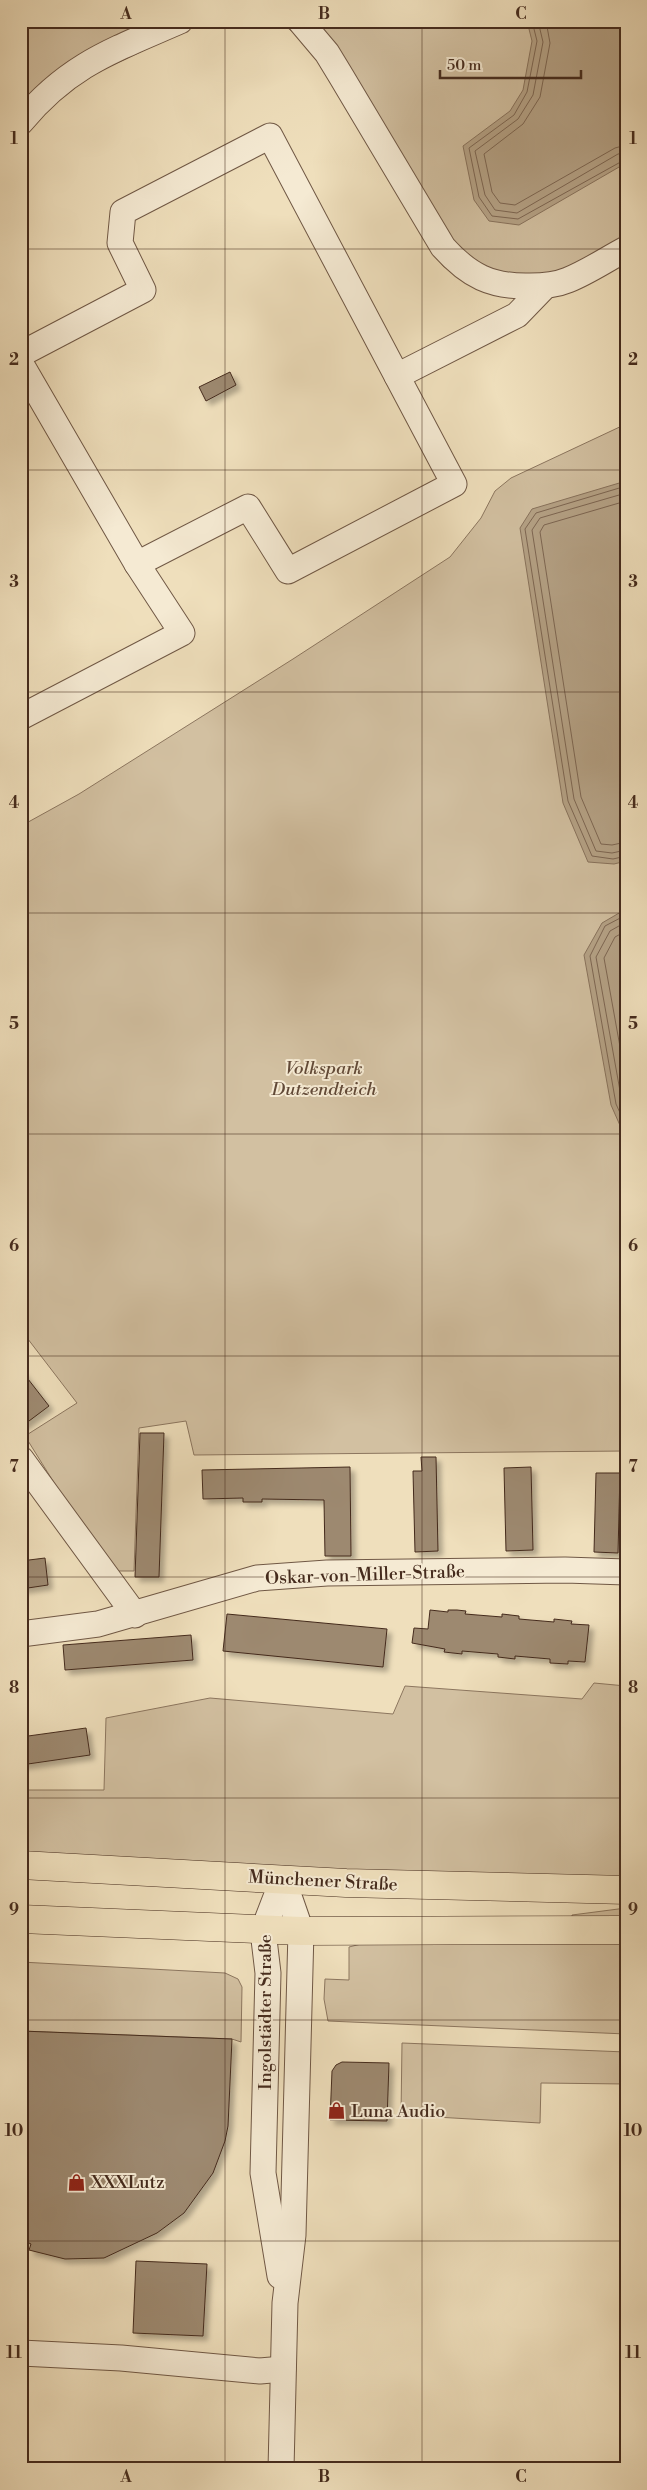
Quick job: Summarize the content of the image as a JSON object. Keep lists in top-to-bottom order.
{
  "streets": {
    "main road": ["Münchener Straße"],
    "street": ["Oskar-von-Miller-Straße", "Ingolstädter Straße"]
  },
  "crossings": [
    ["Münchener Straße", "Ingolstädter Straße"]
  ],
  "parks": ["Volkspark Dutzendteich"],
  "places": {
    "shop": ["Luna Audio", "XXXLutz"]
  },
  "scale_bar": "50 m",
  "grid": {
    "columns": ["A", "B", "C"],
    "rows": [
      "1",
      "2",
      "3",
      "4",
      "5",
      "6",
      "7",
      "8",
      "9",
      "10",
      "11"
    ]
  }
}
